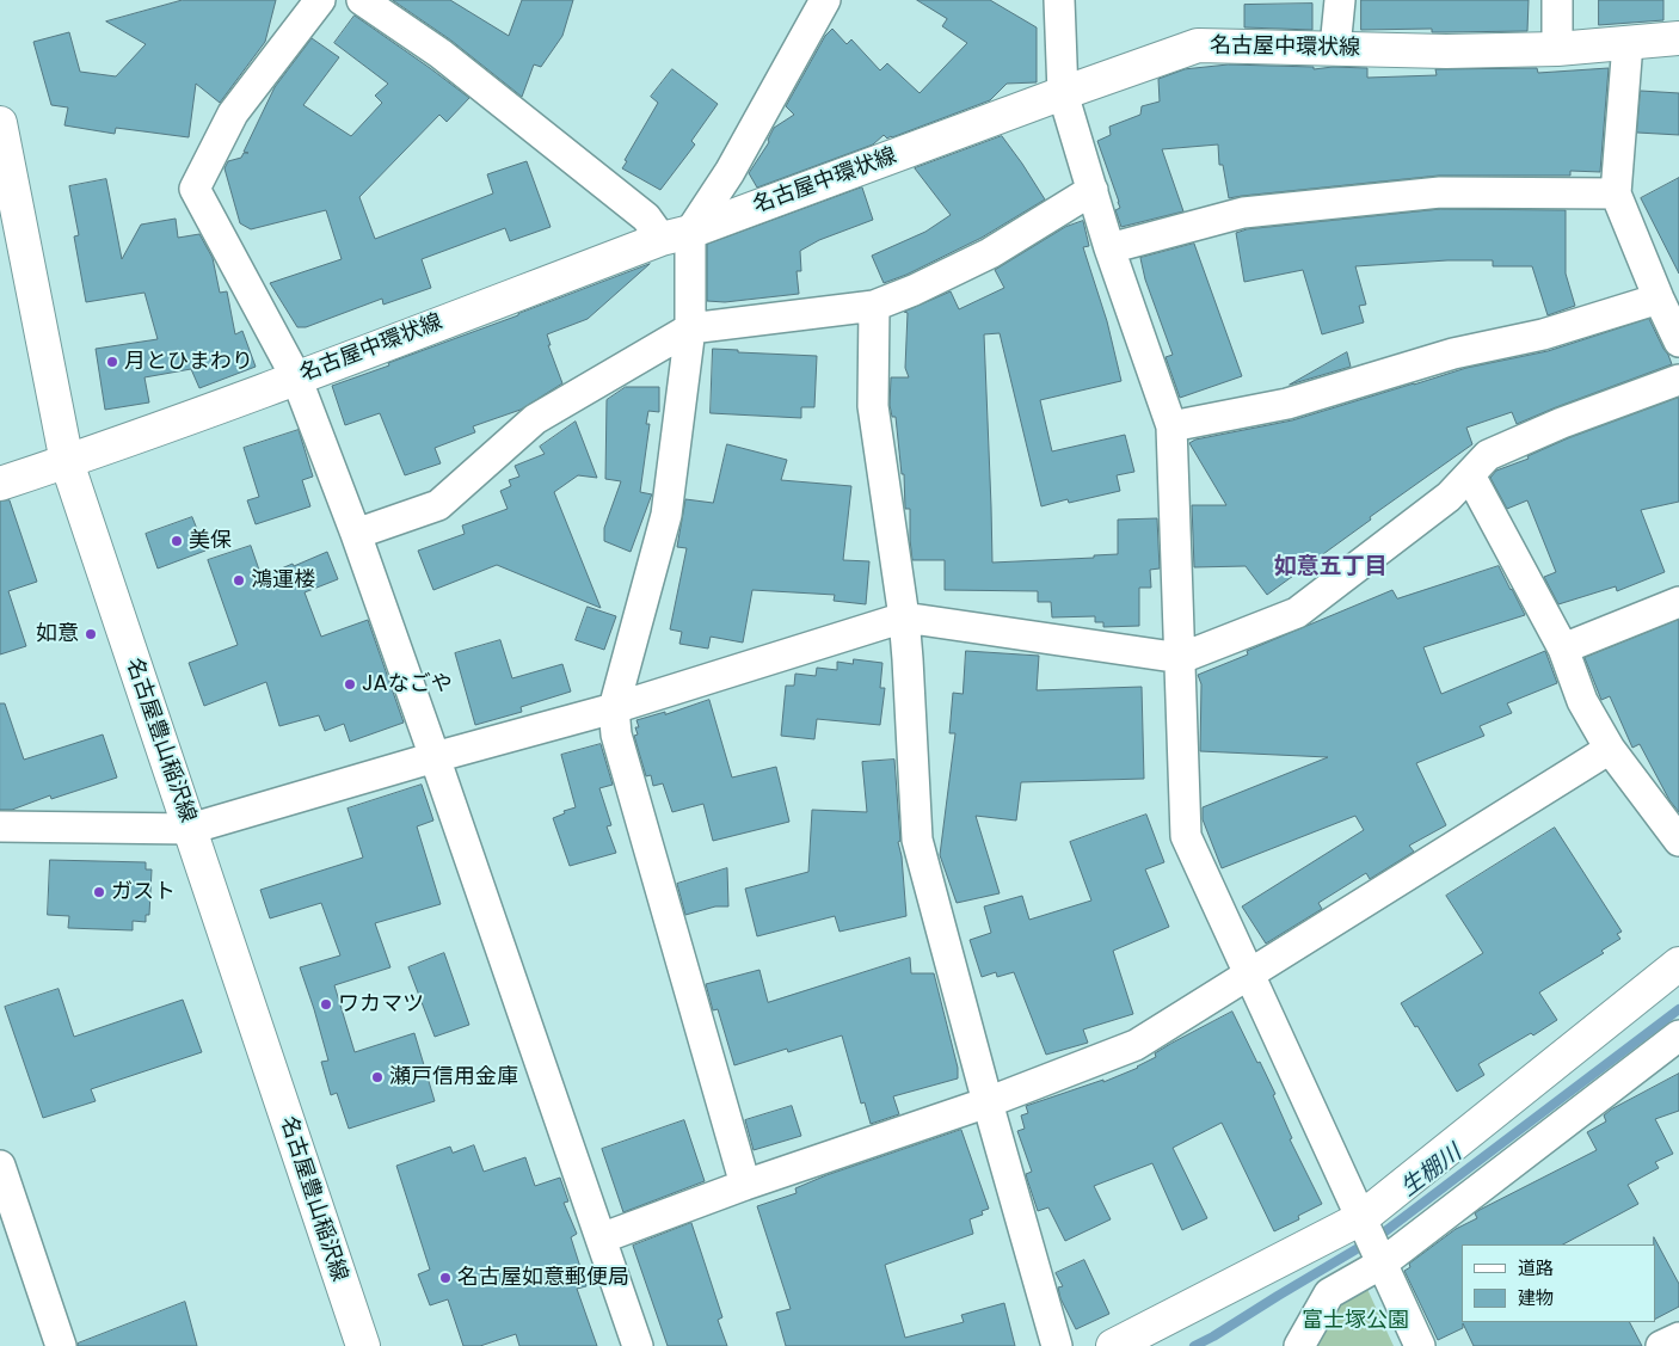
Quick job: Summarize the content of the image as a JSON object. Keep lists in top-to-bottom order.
{
  "streets": {
    "main road": ["名古屋中環状線", "名古屋豊山稲沢線"]
  },
  "crossings": [
    ["名古屋中環状線", "名古屋豊山稲沢線"]
  ],
  "districts": ["如意五丁目"],
  "water": ["生棚川"],
  "parks": ["富士塚公園"],
  "places": [
    "月とひまわり",
    "美保",
    "鴻運楼",
    "如意",
    "JAなごや",
    "ガスト",
    "ワカマツ",
    "瀬戸信用金庫",
    "名古屋如意郵便局"
  ],
  "legend": ["道路", "建物"]
}
